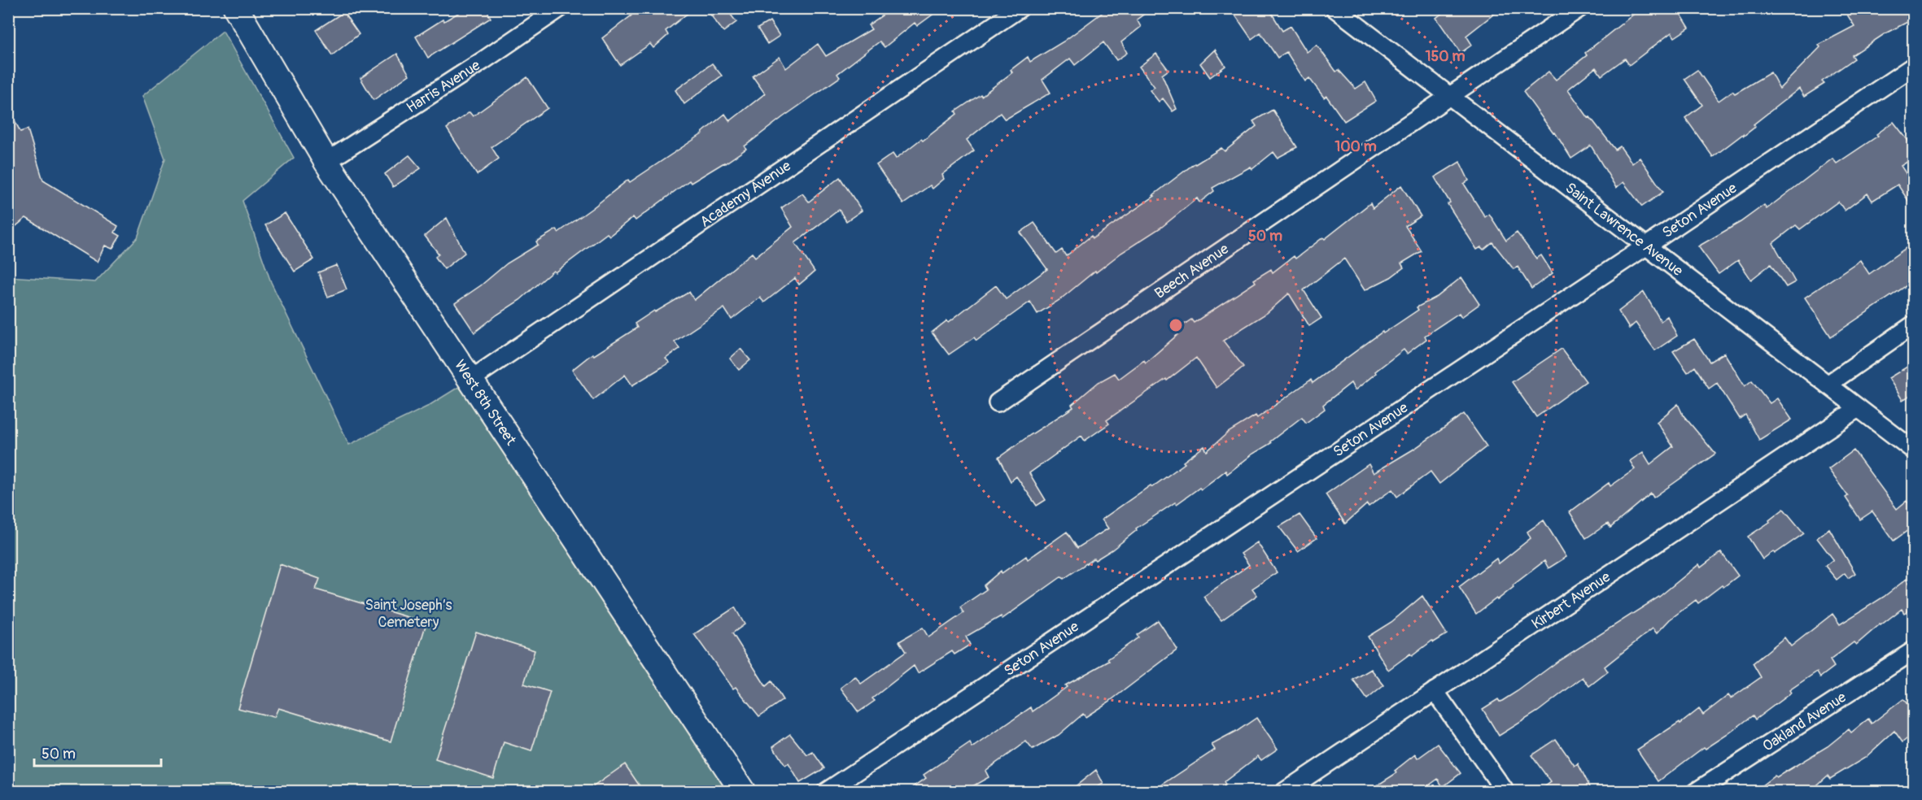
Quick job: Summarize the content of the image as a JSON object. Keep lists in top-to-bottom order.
{
  "streets": {
    "street": [
      "Harris Avenue",
      "Academy Avenue",
      "Seton Avenue",
      "Saint Lawrence Avenue",
      "Beech Avenue",
      "West 8th Street",
      "Kirbert Avenue",
      "Oakland Avenue"
    ]
  },
  "crossings": [
    ["Harris Avenue", "West 8th Street"],
    ["Academy Avenue", "West 8th Street"],
    ["Seton Avenue", "Saint Lawrence Avenue"],
    ["Saint Lawrence Avenue", "Beech Avenue"],
    ["Saint Lawrence Avenue", "Kirbert Avenue"]
  ],
  "parks": ["Saint Joseph’s Cemetery"],
  "scale_bar": "50 m",
  "rings": ["150 m", "100 m", "50 m"]
}
